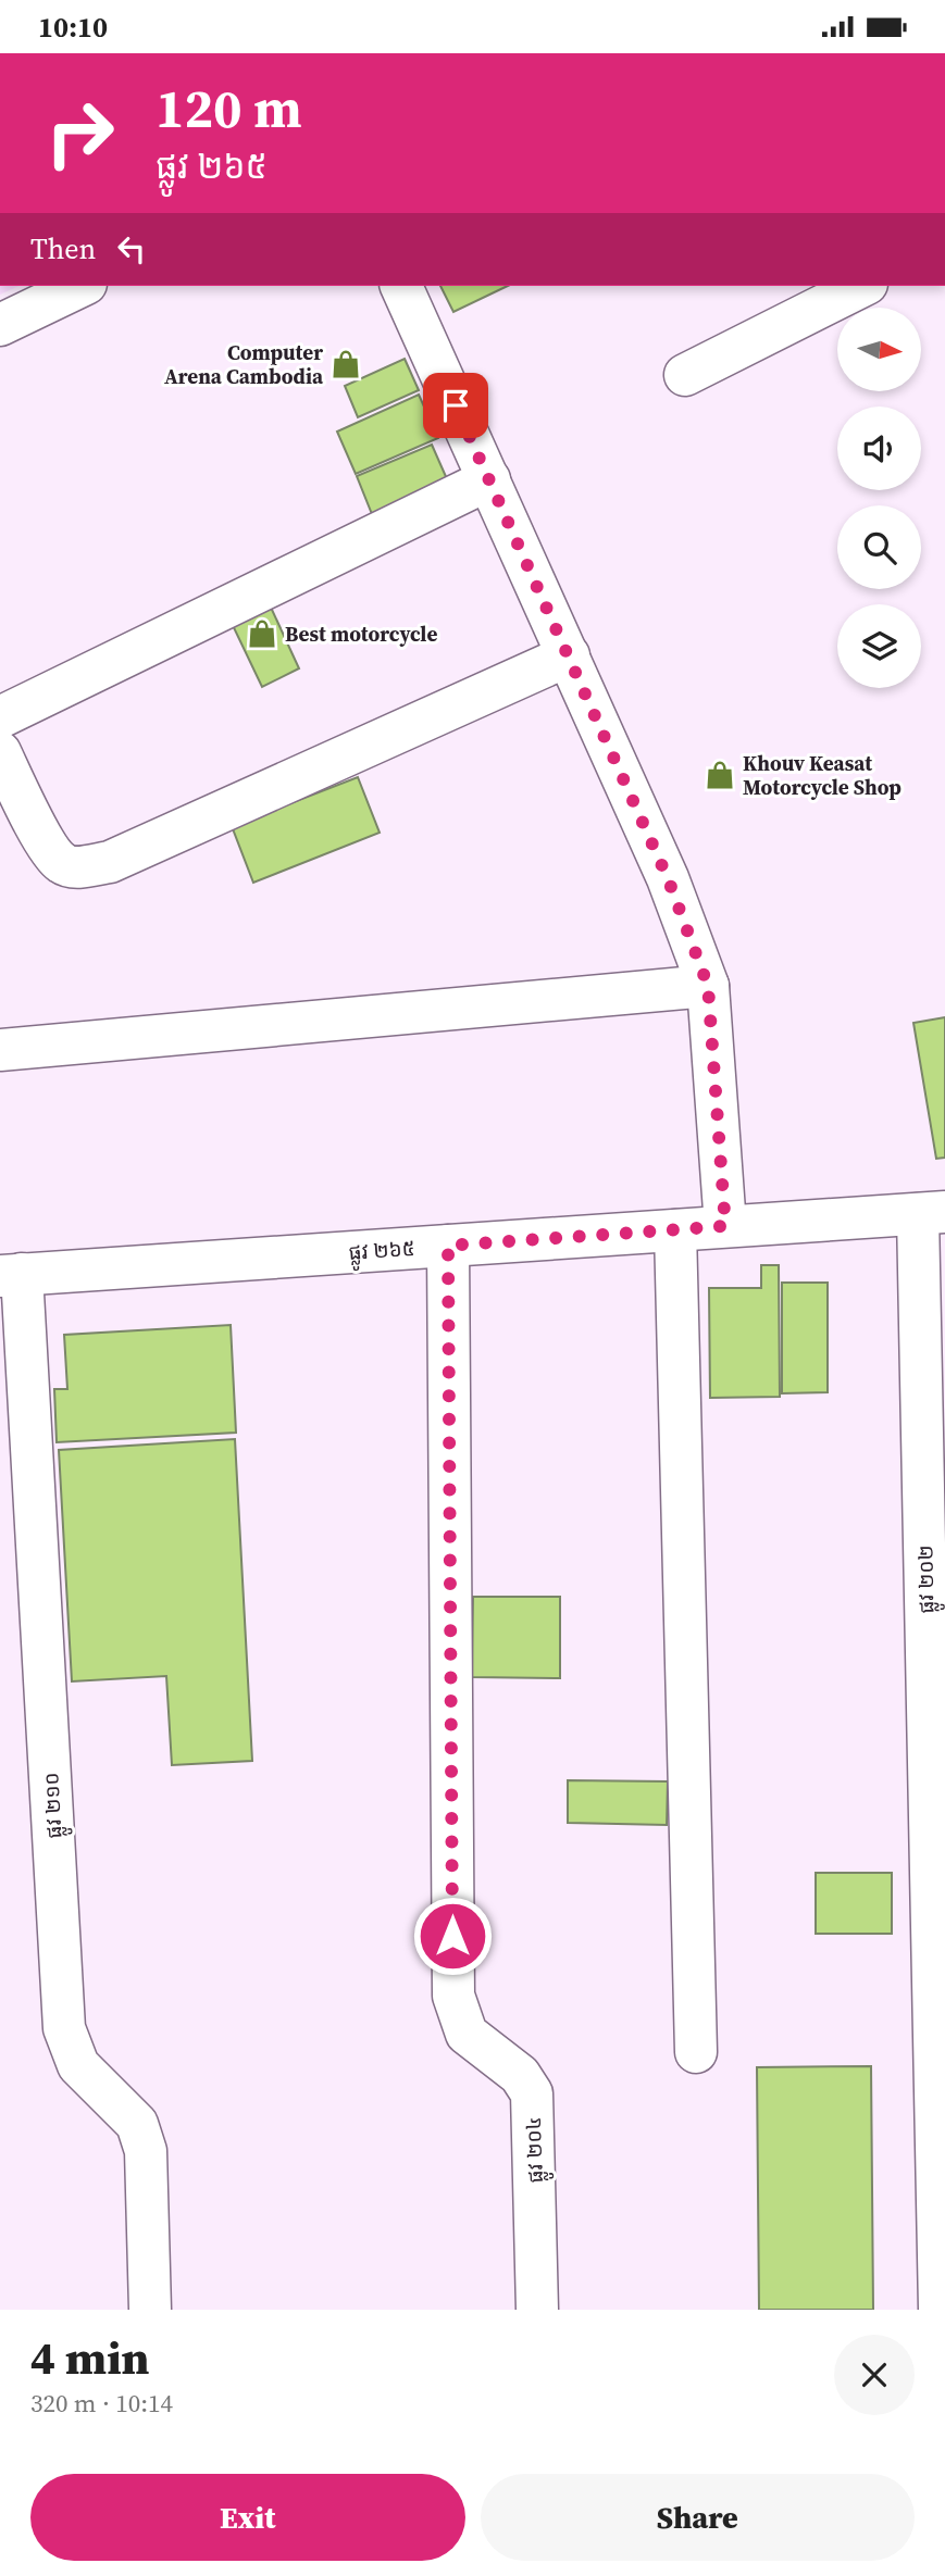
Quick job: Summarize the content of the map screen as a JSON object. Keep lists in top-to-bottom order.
{
  "streets": {
    "street": [
      "ផ្លូវ ២៦៥",
      "ផ្លូវ ២០២",
      "ផ្លូវ ២១០",
      "ផ្លូវ ២០៤"
    ]
  },
  "crossings": [
    ["ផ្លូវ ២៦៥", "ផ្លូវ ២០២"],
    ["ផ្លូវ ២៦៥", "ផ្លូវ ២១០"],
    ["ផ្លូវ ២៦៥", "ផ្លូវ ២០៤"]
  ],
  "places": {
    "shop": ["Computer Arena Cambodia", "Best motorcycle", "Khouv Keasat Motorcycle Shop"]
  },
  "north": "right",
  "page": {
    "status": "10:10",
    "turn": ["120 m", "ផ្លូវ ២៦៥"],
    "then": "Then",
    "heading": ["4 min", "320 m · 10:14"],
    "buttons": ["Exit", "Share"]
  }
}
